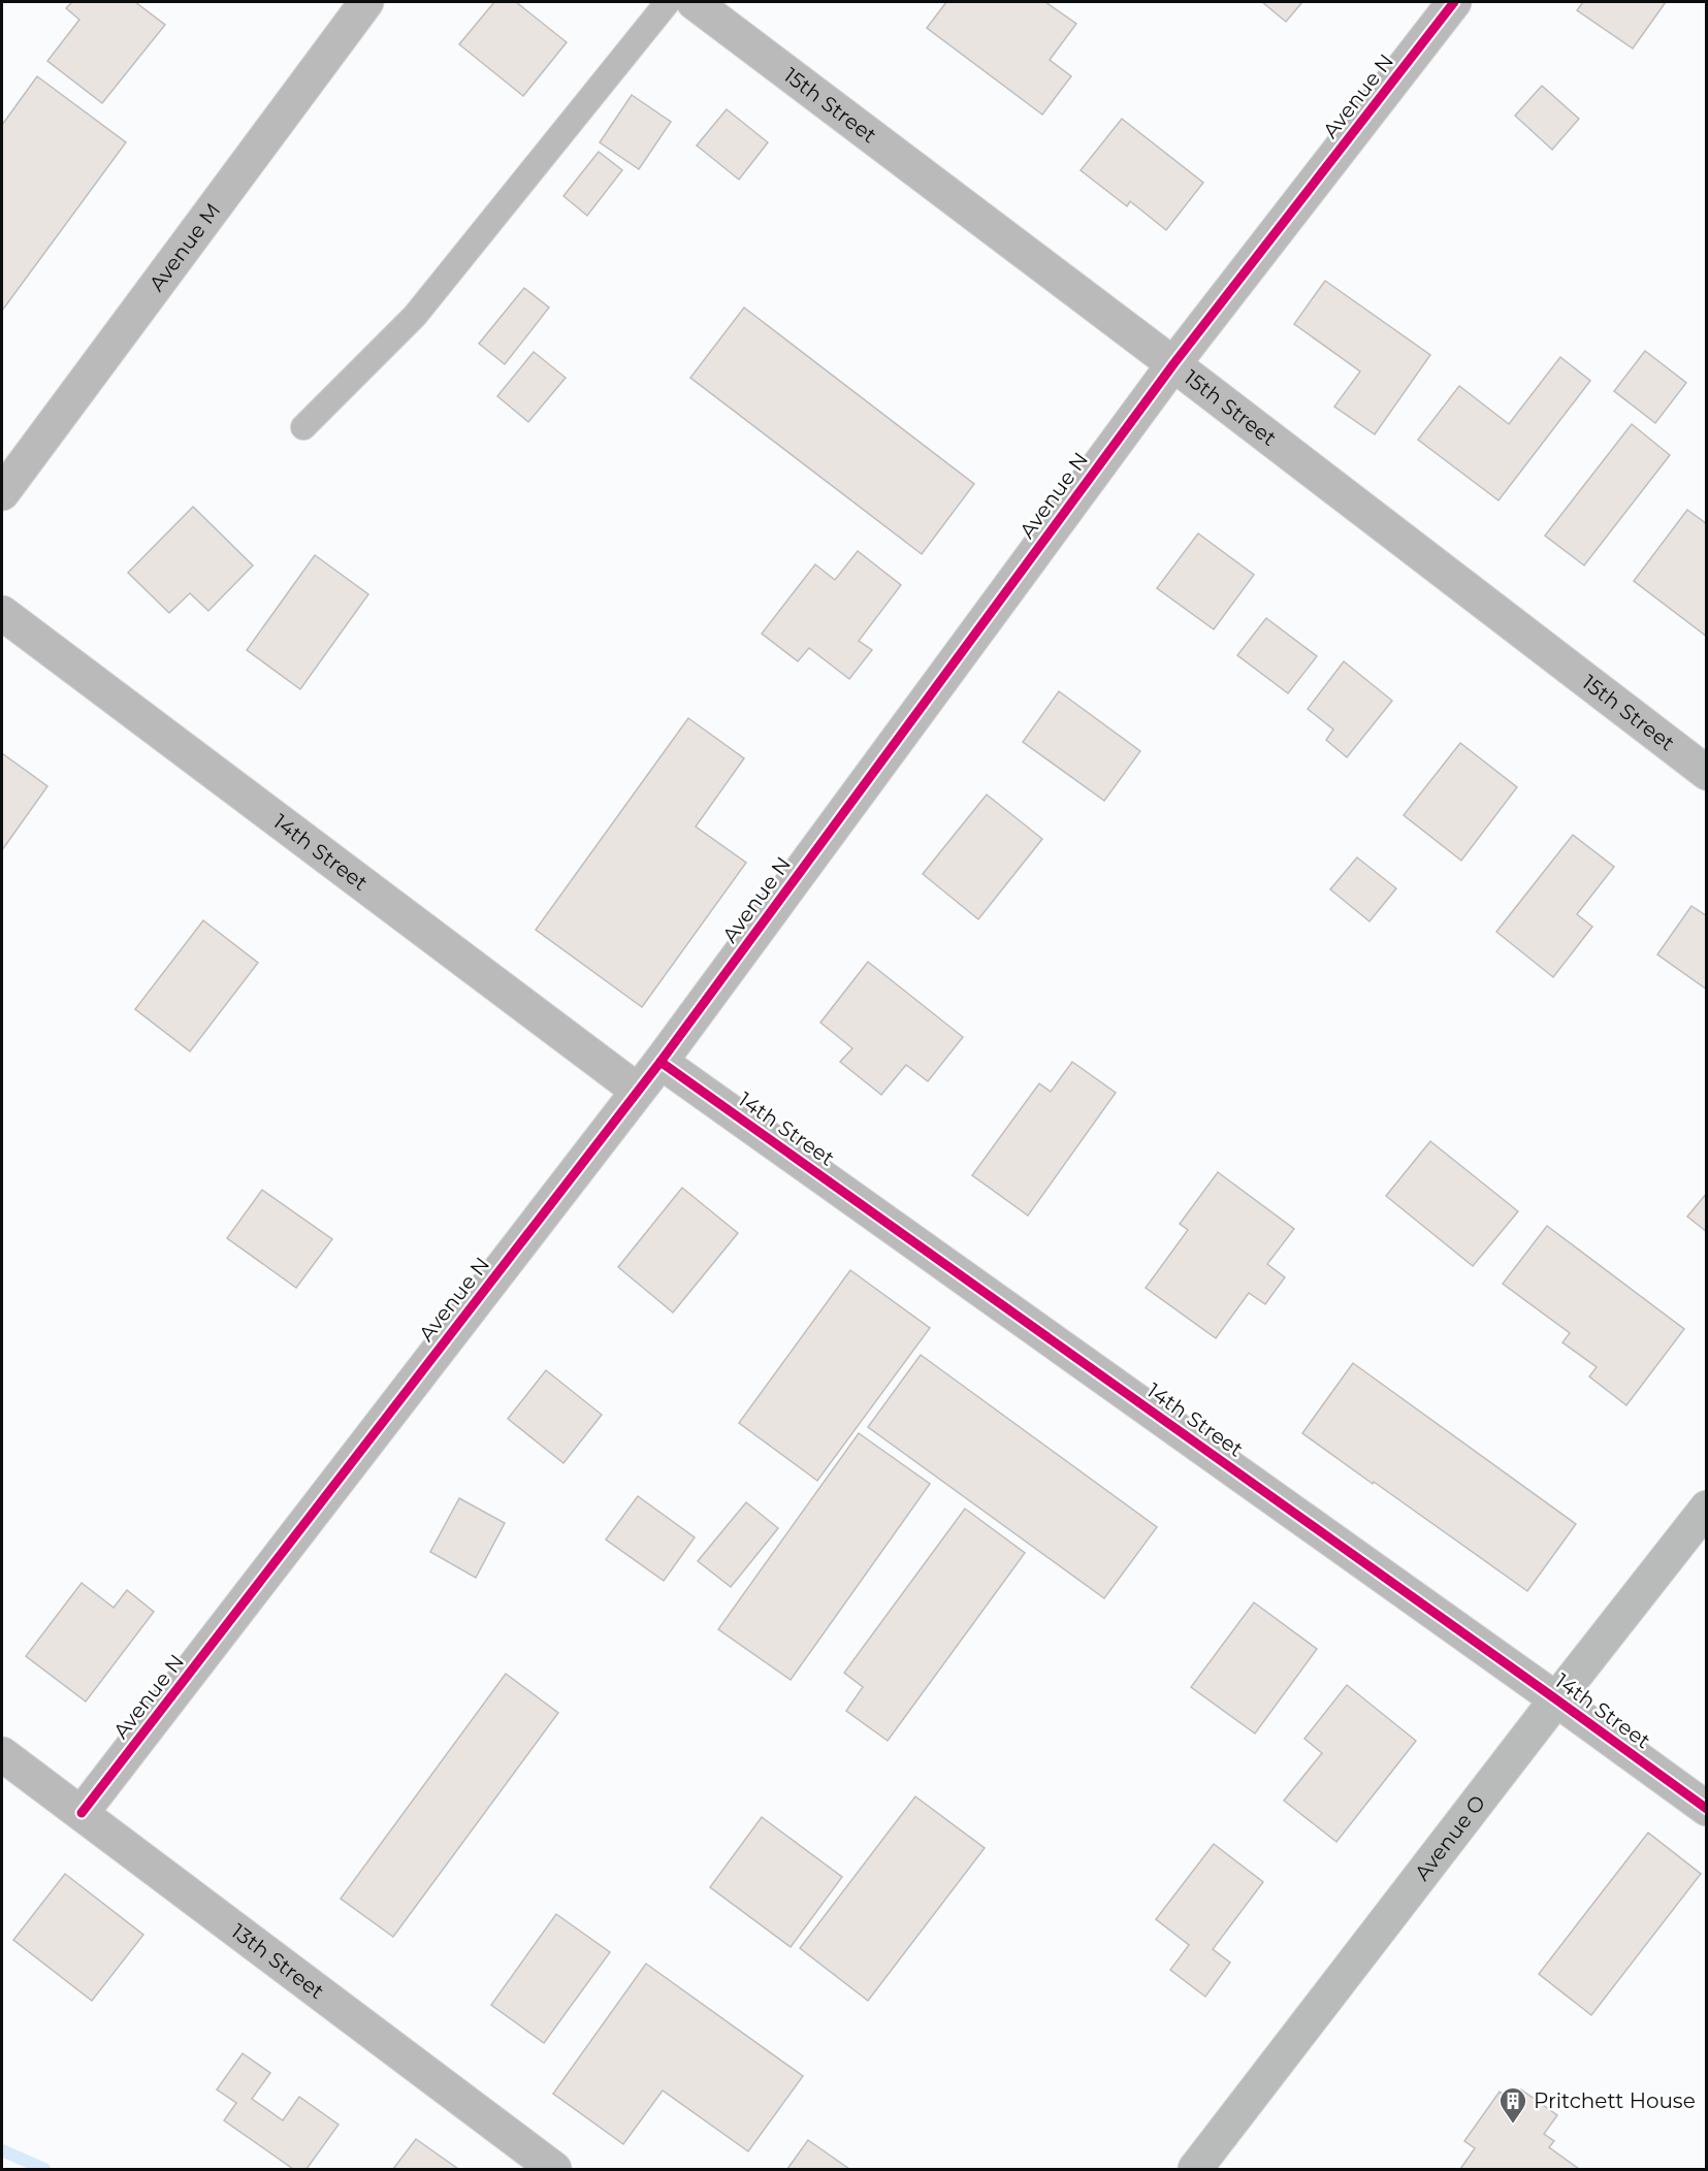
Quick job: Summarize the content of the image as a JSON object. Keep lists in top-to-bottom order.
{
  "streets": {
    "street": [
      "Avenue N",
      "15th Street",
      "Avenue M",
      "14th Street",
      "Avenue O",
      "13th Street"
    ]
  },
  "crossings": [
    ["Avenue N", "15th Street"],
    ["Avenue N", "14th Street"],
    ["Avenue N", "13th Street"],
    ["14th Street", "Avenue O"]
  ],
  "places": {
    "building": ["Pritchett House"]
  }
}
